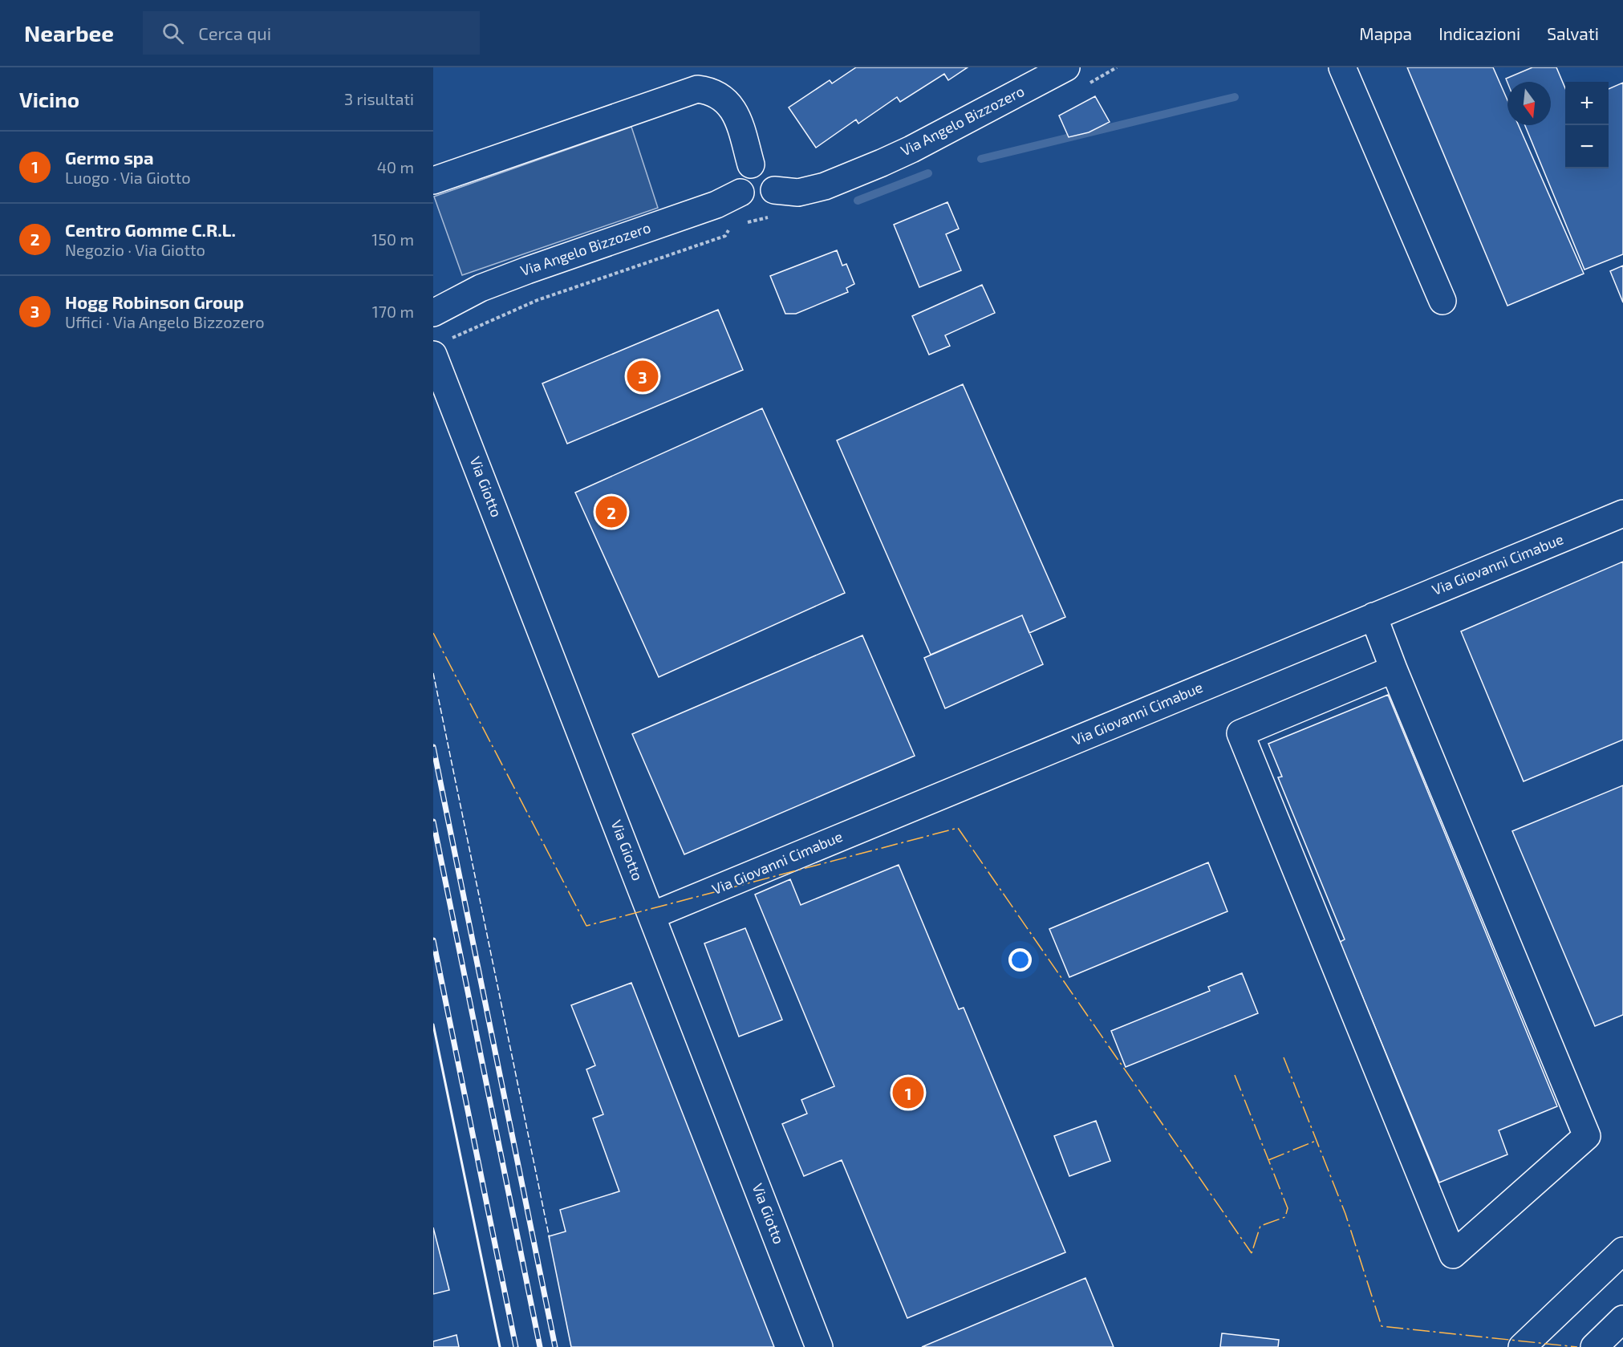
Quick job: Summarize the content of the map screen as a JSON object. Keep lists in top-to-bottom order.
{
  "streets": {
    "main road": ["Via Angelo Bizzozero", "Via Giotto", "Via Giovanni Cimabue"]
  },
  "crossings": [
    ["Via Giotto", "Via Giovanni Cimabue"]
  ],
  "north": "bottom",
  "page": {
    "header": "Nearbee",
    "search": "Cerca qui",
    "nav": ["Mappa", "Indicazioni", "Salvati"],
    "heading": ["Vicino", "3 risultati"],
    "map_buttons": ["+", "−"],
    "list": [
      {
        "mark": "1",
        "name": "Germo spa",
        "note": "Luogo · Via Giotto",
        "value": "40 m"
      },
      {
        "mark": "2",
        "name": "Centro Gomme C.R.L.",
        "note": "Negozio · Via Giotto",
        "value": "150 m"
      },
      {
        "mark": "3",
        "name": "Hogg Robinson Group",
        "note": "Uffici · Via Angelo Bizzozero",
        "value": "170 m"
      }
    ],
    "pins": ["3", "2", "1"]
  }
}
